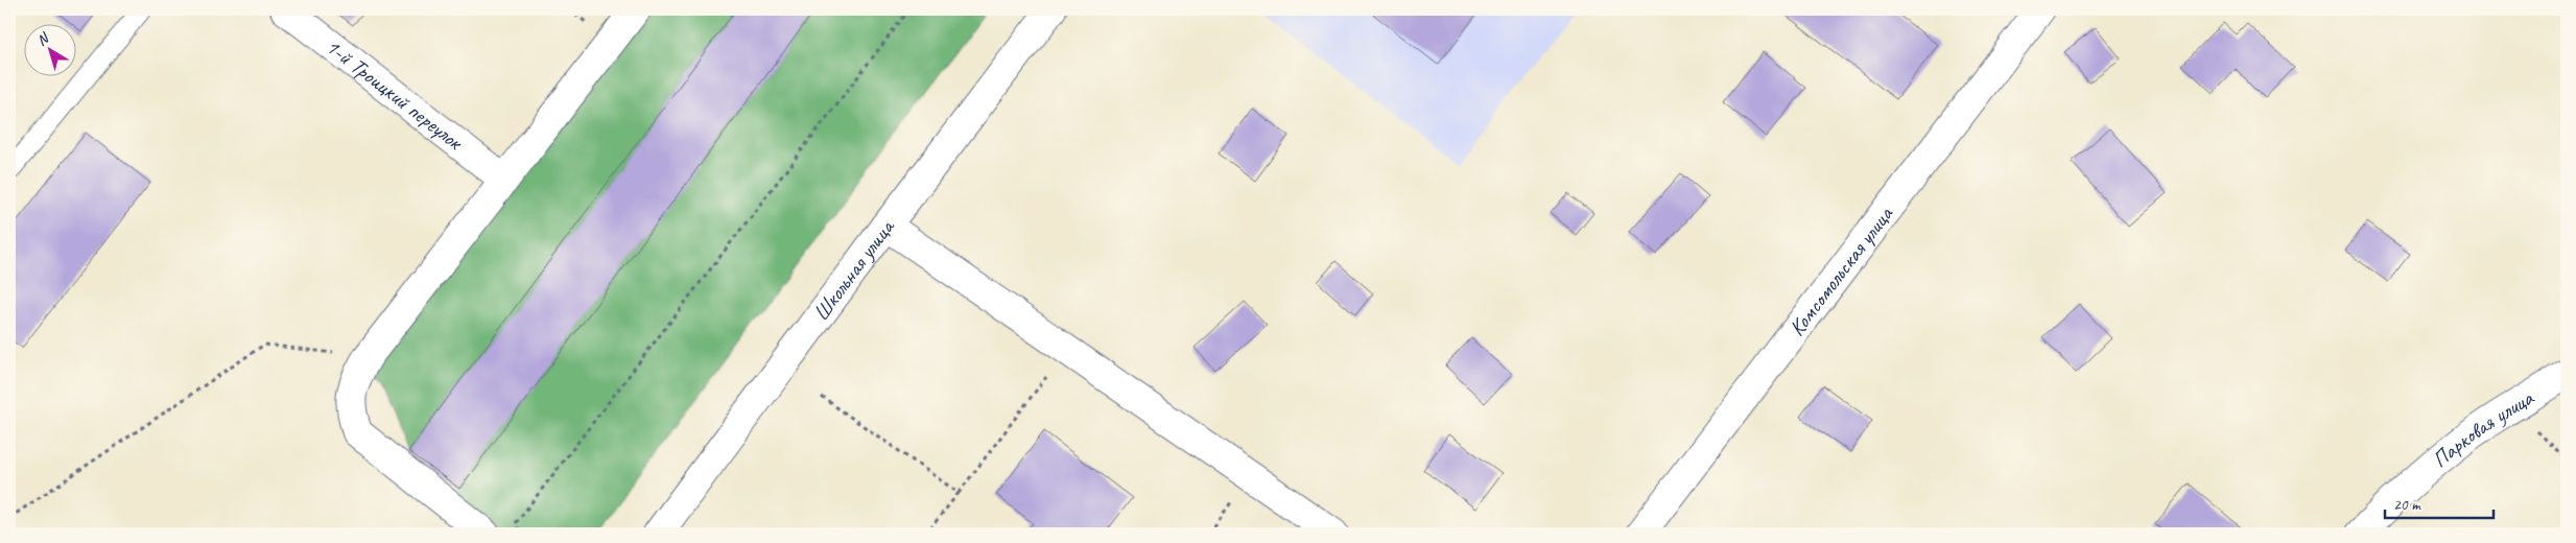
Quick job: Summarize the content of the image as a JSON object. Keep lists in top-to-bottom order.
{
  "streets": {
    "street": [
      "1-й Троицкий переулок",
      "Школьная улица",
      "Комсомольская улица",
      "Парковая улица"
    ]
  },
  "scale_bar": "20 m",
  "north": "top left"
}
